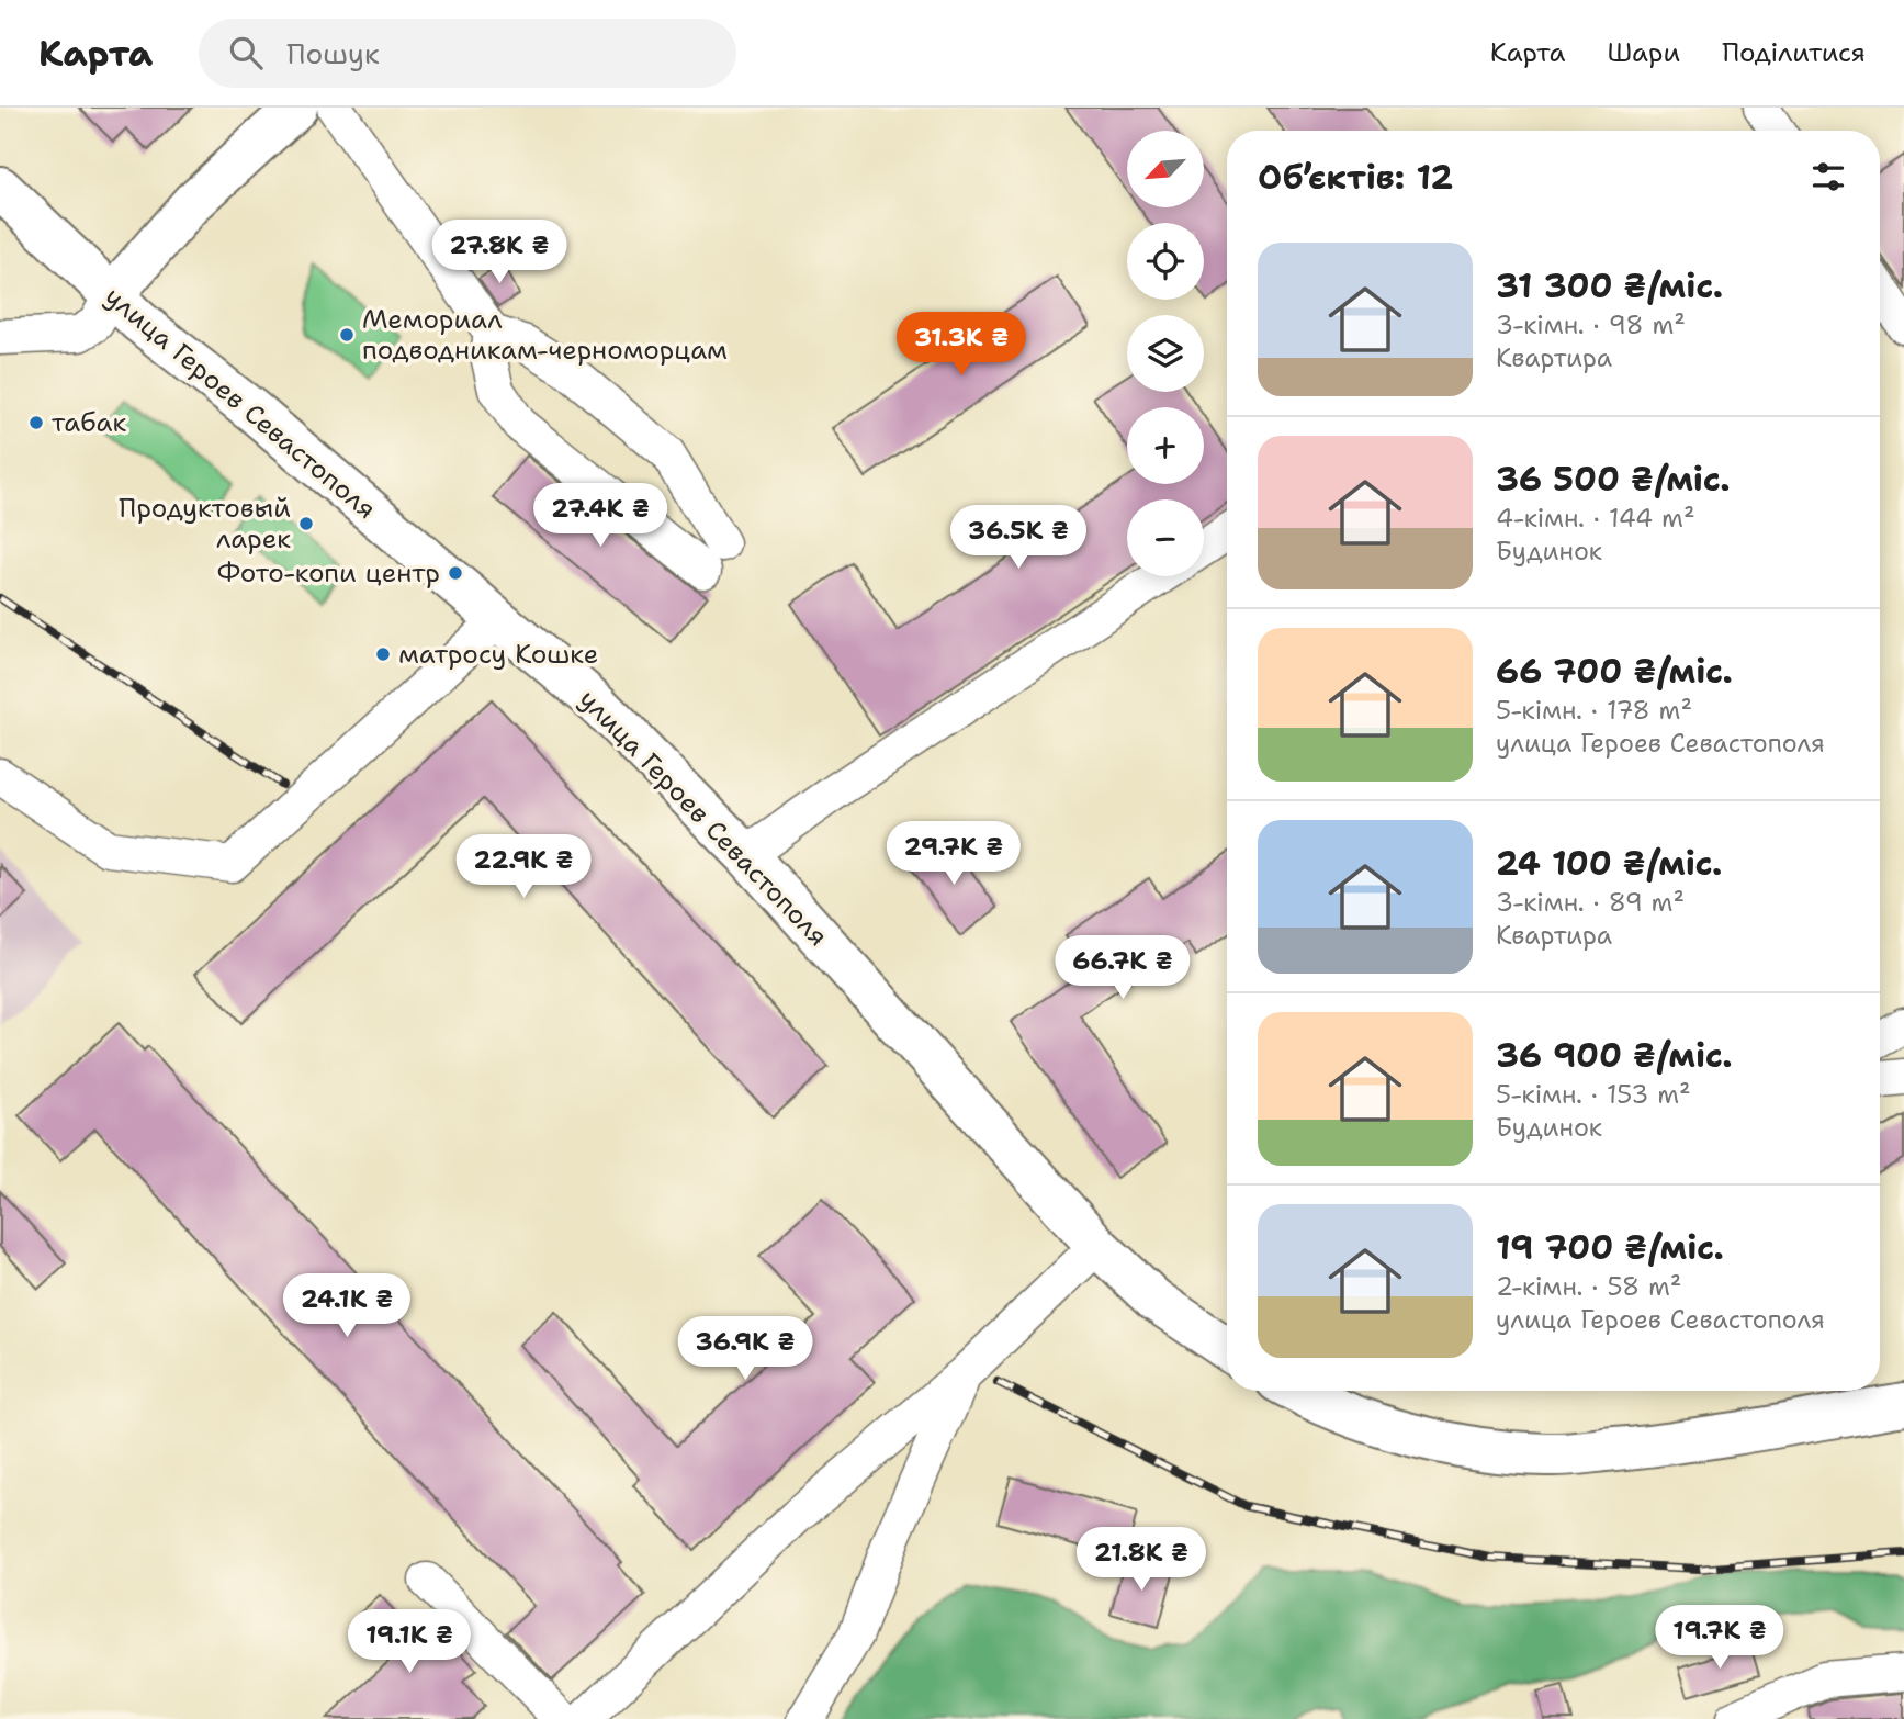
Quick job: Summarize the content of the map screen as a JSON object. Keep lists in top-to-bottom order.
{
  "streets": {
    "main road": ["улица Героев Севастополя"]
  },
  "places": [
    "Мемориал подводникам-черноморцам",
    "табак",
    "Продуктовый ларек",
    "Фото-копи центр",
    "матросу Кошке"
  ],
  "north": "bottom left",
  "page": {
    "header": "Карта",
    "search": "Пошук",
    "nav": ["Карта", "Шари", "Поділитися"],
    "map_buttons": ["+", "−"],
    "heading": "Об’єктів: 12",
    "price": [
      "27.8K ₴",
      "31.3K ₴",
      "27.4K ₴",
      "36.5K ₴",
      "29.7K ₴",
      "22.9K ₴",
      "66.7K ₴",
      "24.1K ₴",
      "36.9K ₴",
      "21.8K ₴",
      "19.7K ₴",
      "19.1K ₴"
    ],
    "list": [
      {
        "name": "31 300 ₴/міс.",
        "note": "3-кімн. · 98 m² · Квартира"
      },
      {
        "name": "36 500 ₴/міс.",
        "note": "4-кімн. · 144 m² · Будинок"
      },
      {
        "name": "66 700 ₴/міс.",
        "note": "5-кімн. · 178 m² · улица Героев Севастополя"
      },
      {
        "name": "24 100 ₴/міс.",
        "note": "3-кімн. · 89 m² · Квартира"
      },
      {
        "name": "36 900 ₴/міс.",
        "note": "5-кімн. · 153 m² · Будинок"
      },
      {
        "name": "19 700 ₴/міс.",
        "note": "2-кімн. · 58 m² · улица Героев Севастополя"
      }
    ]
  }
}
